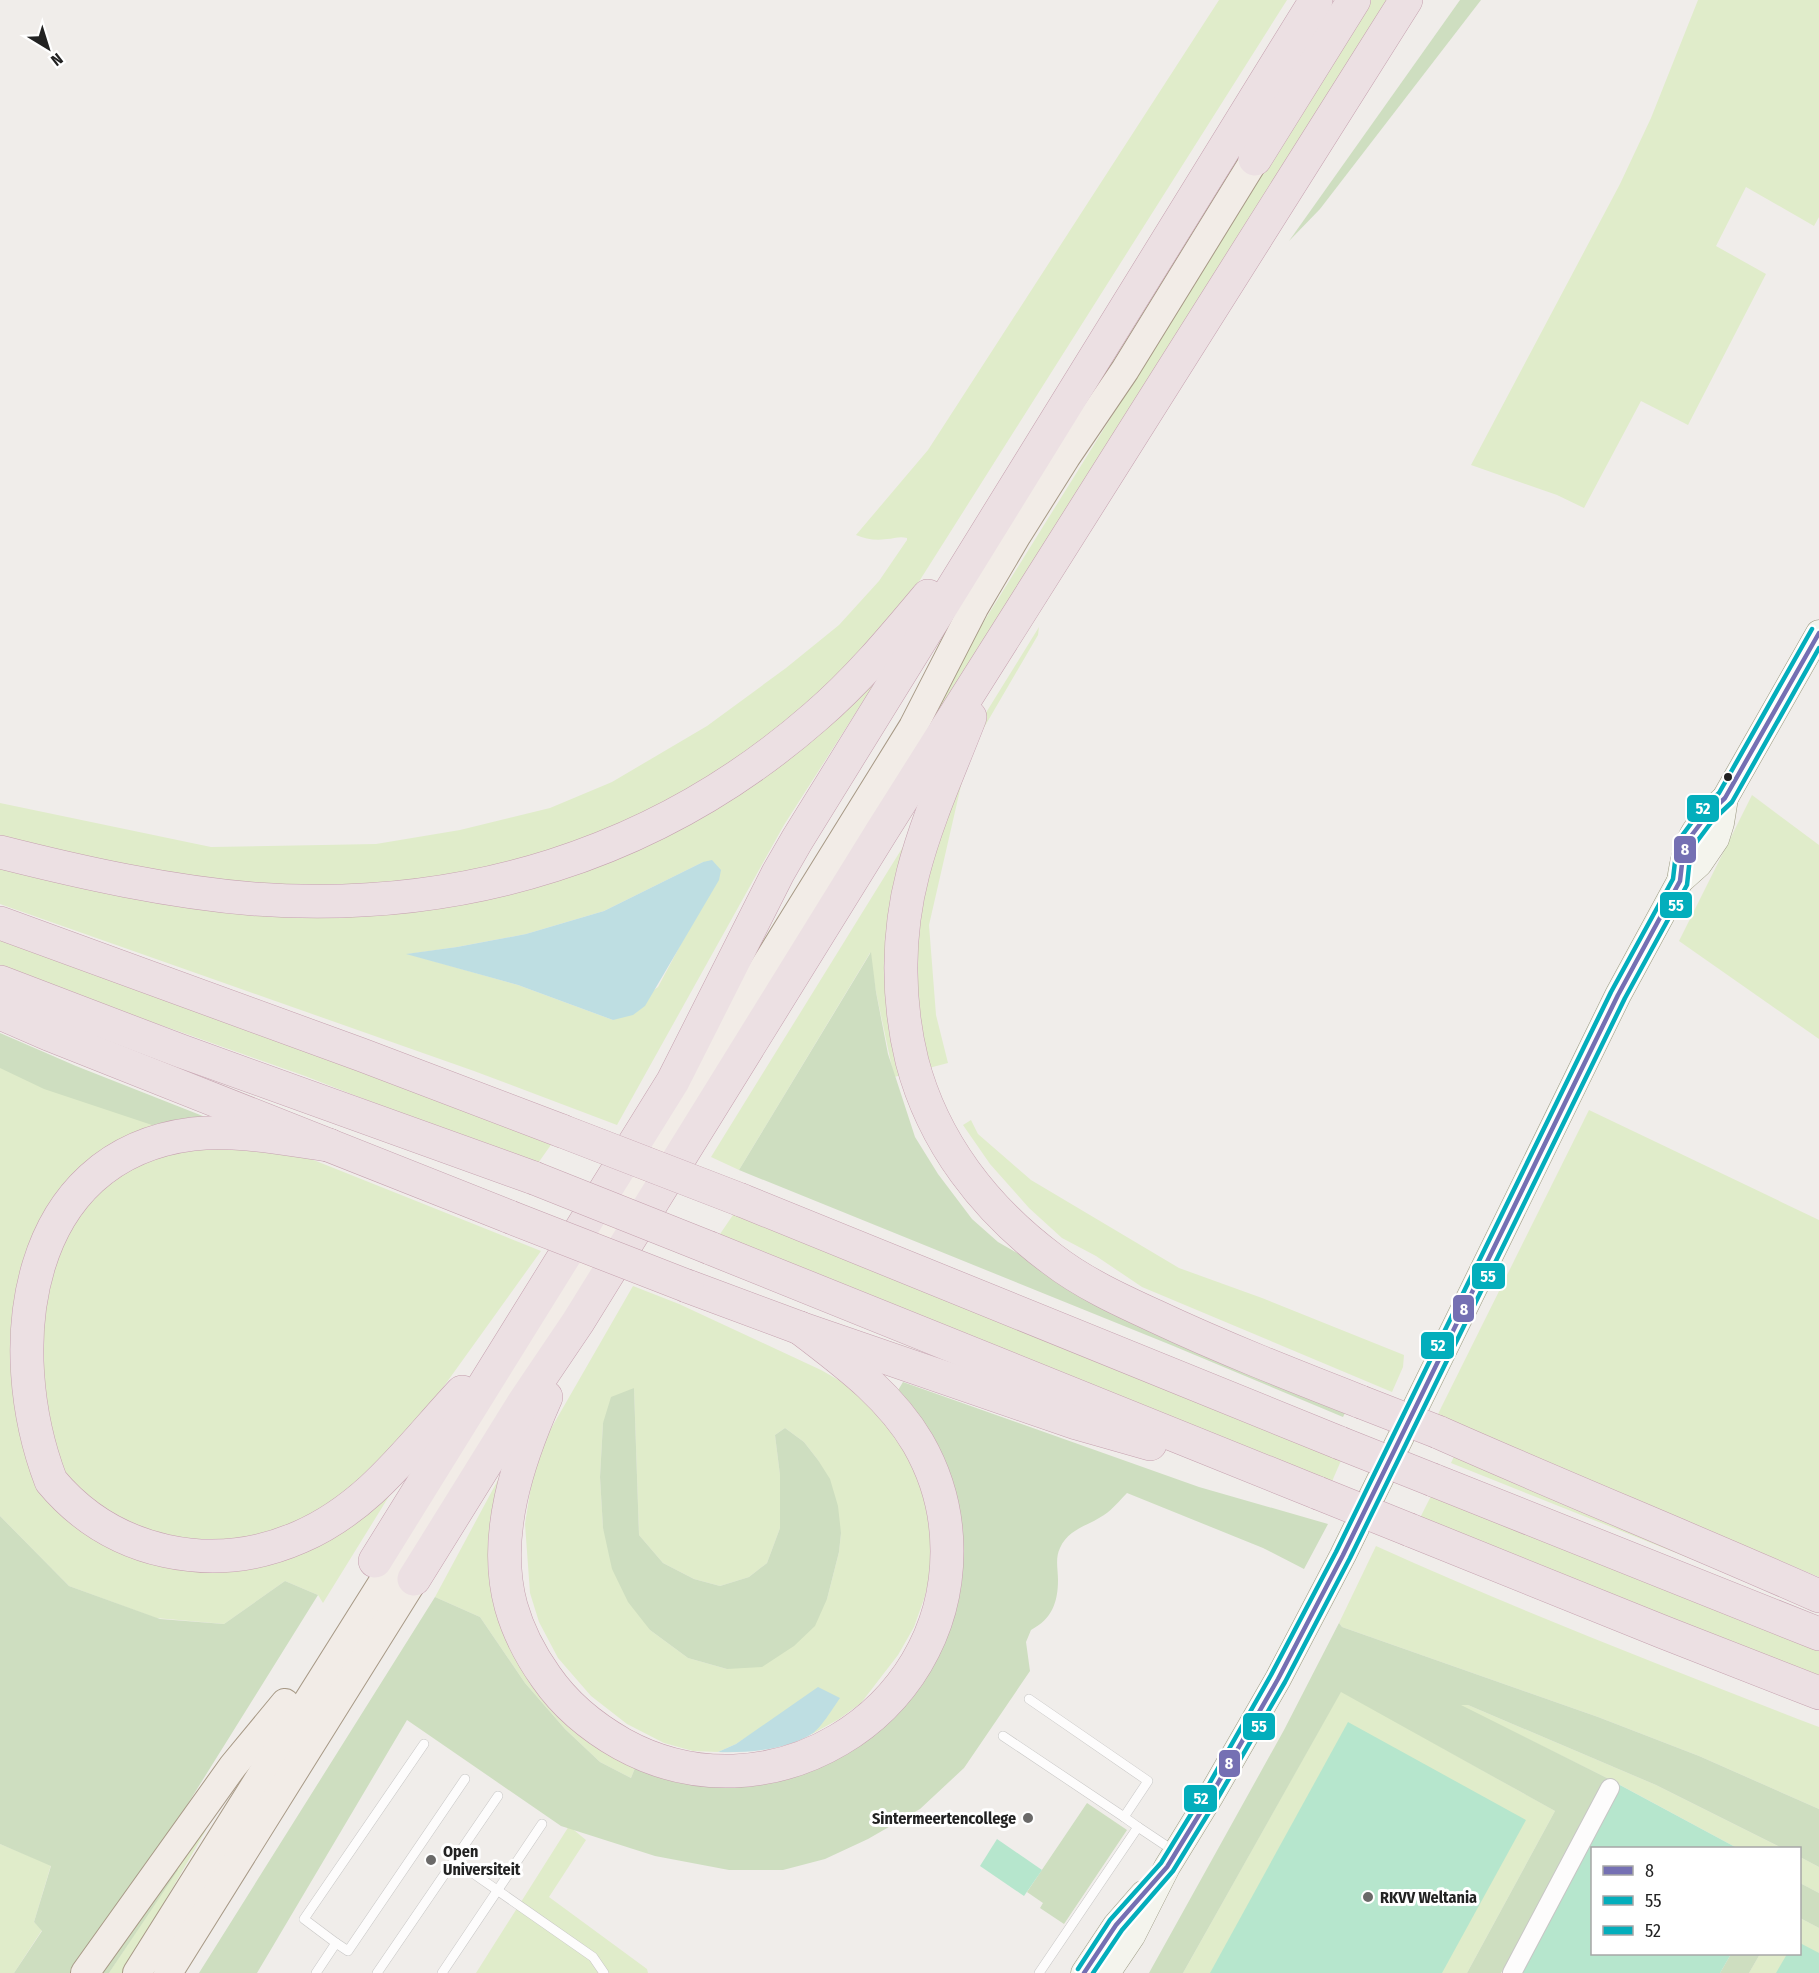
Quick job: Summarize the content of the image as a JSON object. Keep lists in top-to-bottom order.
{
  "places": ["Sintermeertencollege", "Open Universiteit", "RKVV Weltania"],
  "lines": ["transit line 52", "transit line 8", "transit line 55"],
  "legend": ["8", "55", "52"],
  "north": "bottom right"
}
